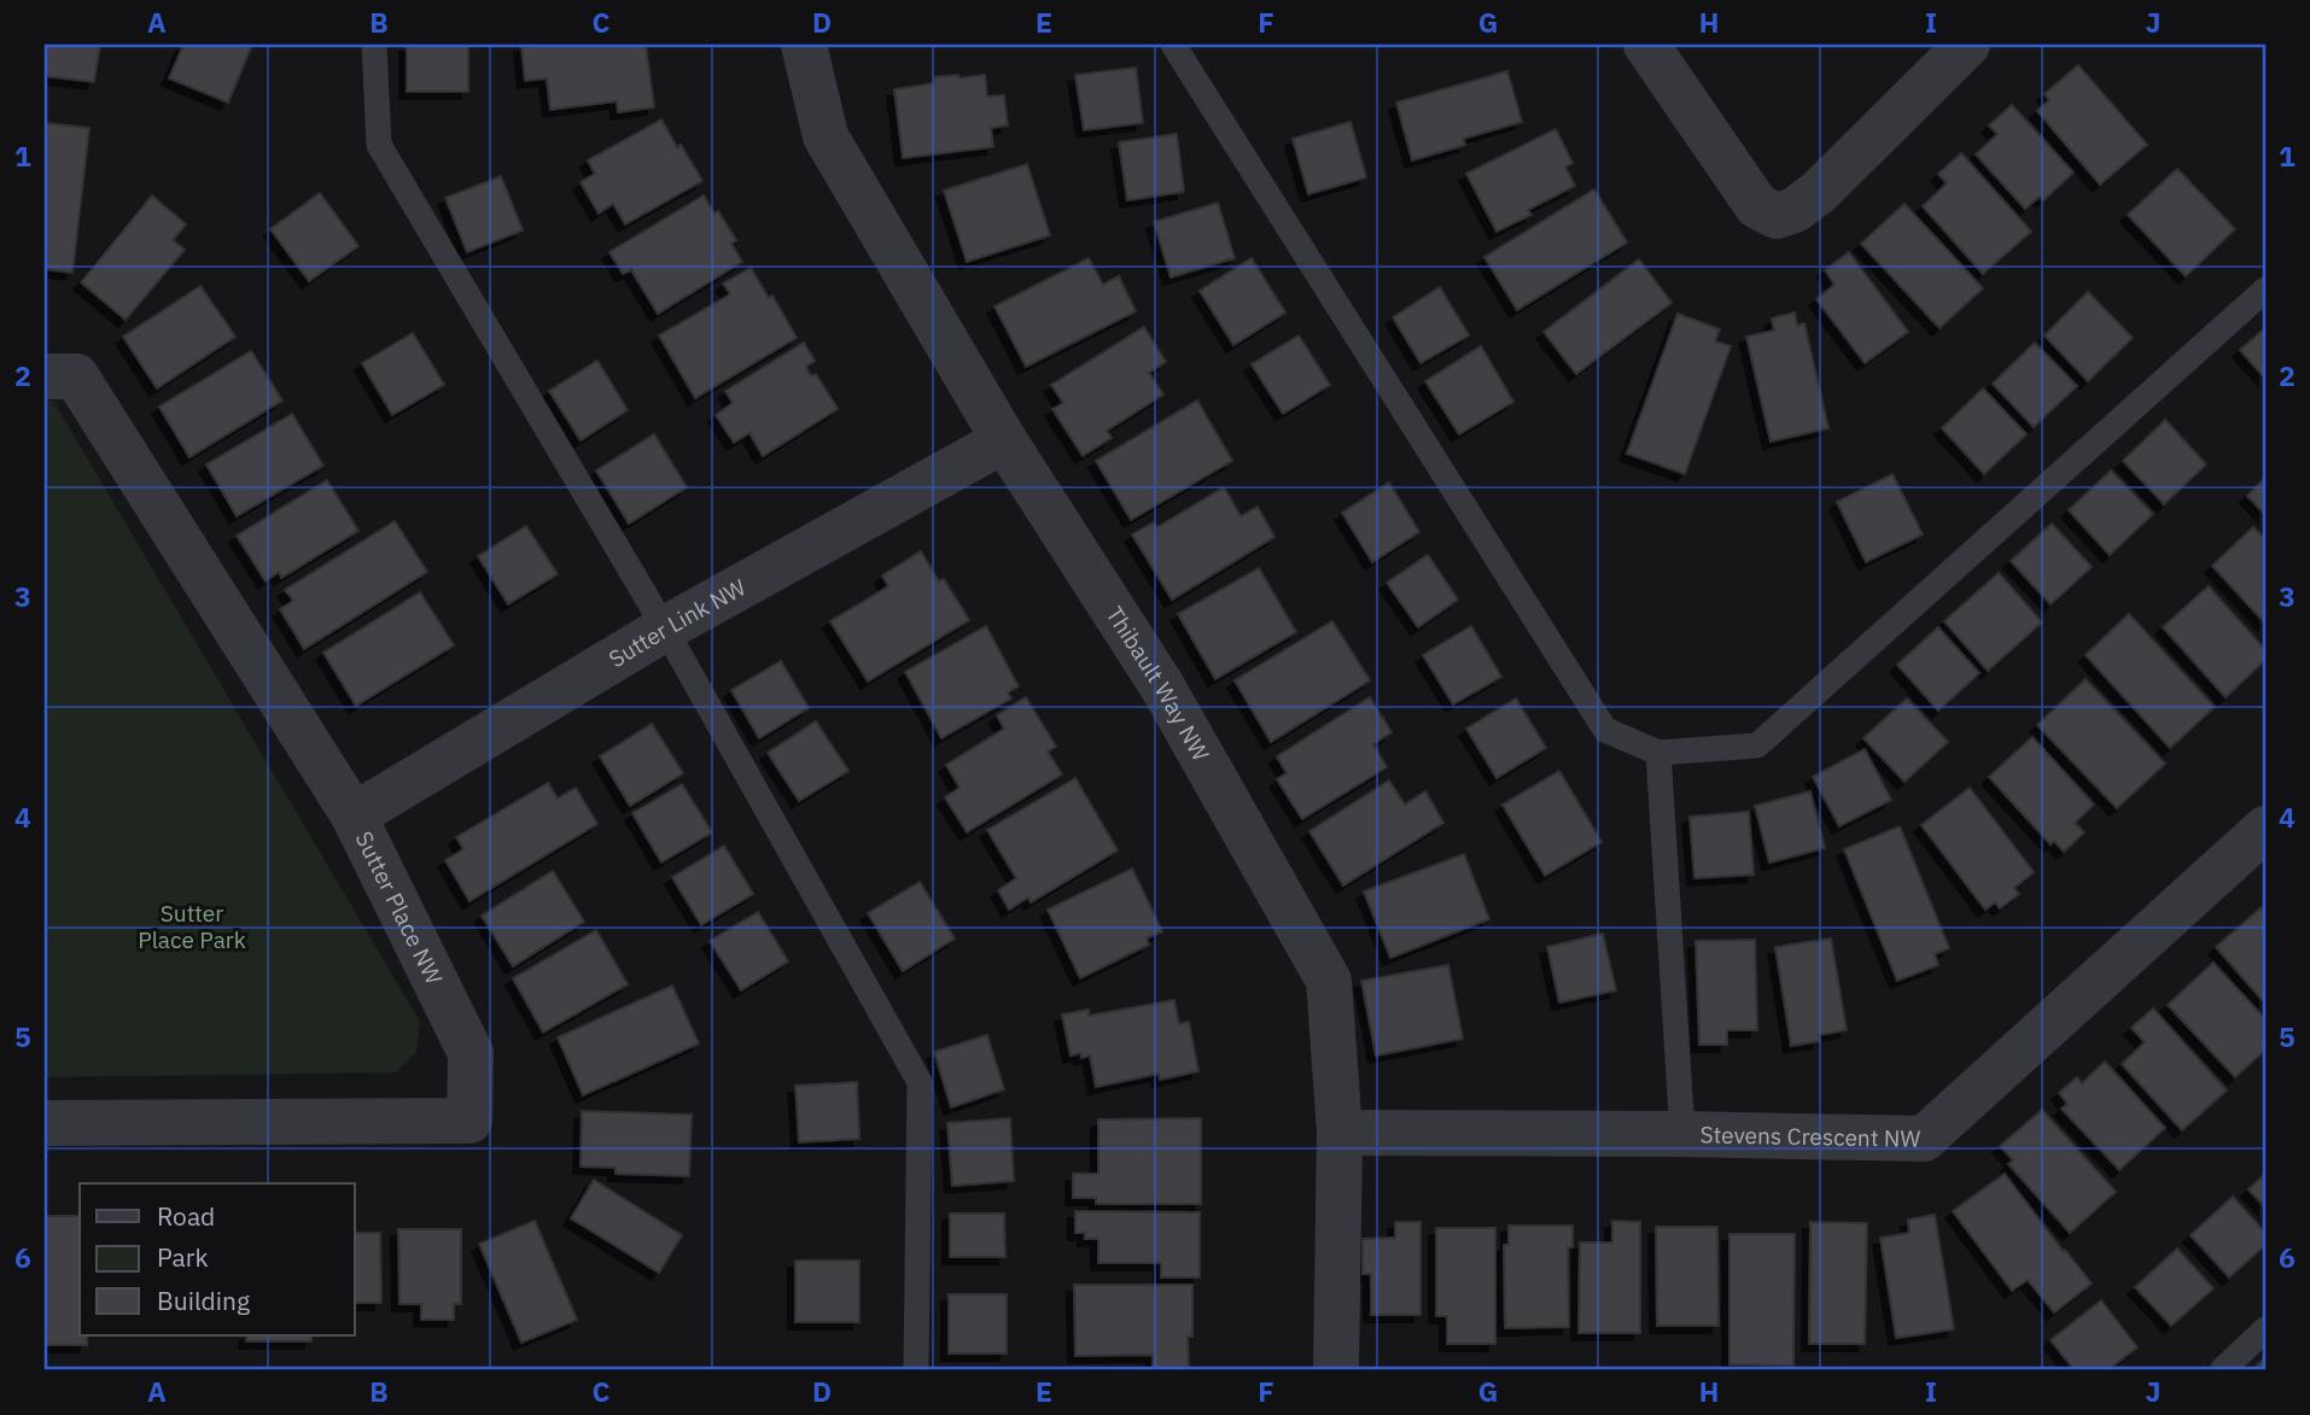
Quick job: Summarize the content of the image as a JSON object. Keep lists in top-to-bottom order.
{
  "streets": {
    "street": [
      "Sutter Link NW",
      "Thibault Way NW",
      "Sutter Place NW",
      "Stevens Crescent NW"
    ]
  },
  "crossings": [
    ["Sutter Link NW", "Thibault Way NW"],
    ["Sutter Link NW", "Sutter Place NW"],
    ["Thibault Way NW", "Stevens Crescent NW"]
  ],
  "parks": ["Sutter Place Park"],
  "legend": ["Road", "Park", "Building"],
  "grid": {
    "columns": [
      "A",
      "B",
      "C",
      "D",
      "E",
      "F",
      "G",
      "H",
      "I",
      "J"
    ],
    "rows": [
      "1",
      "2",
      "3",
      "4",
      "5",
      "6"
    ]
  }
}
